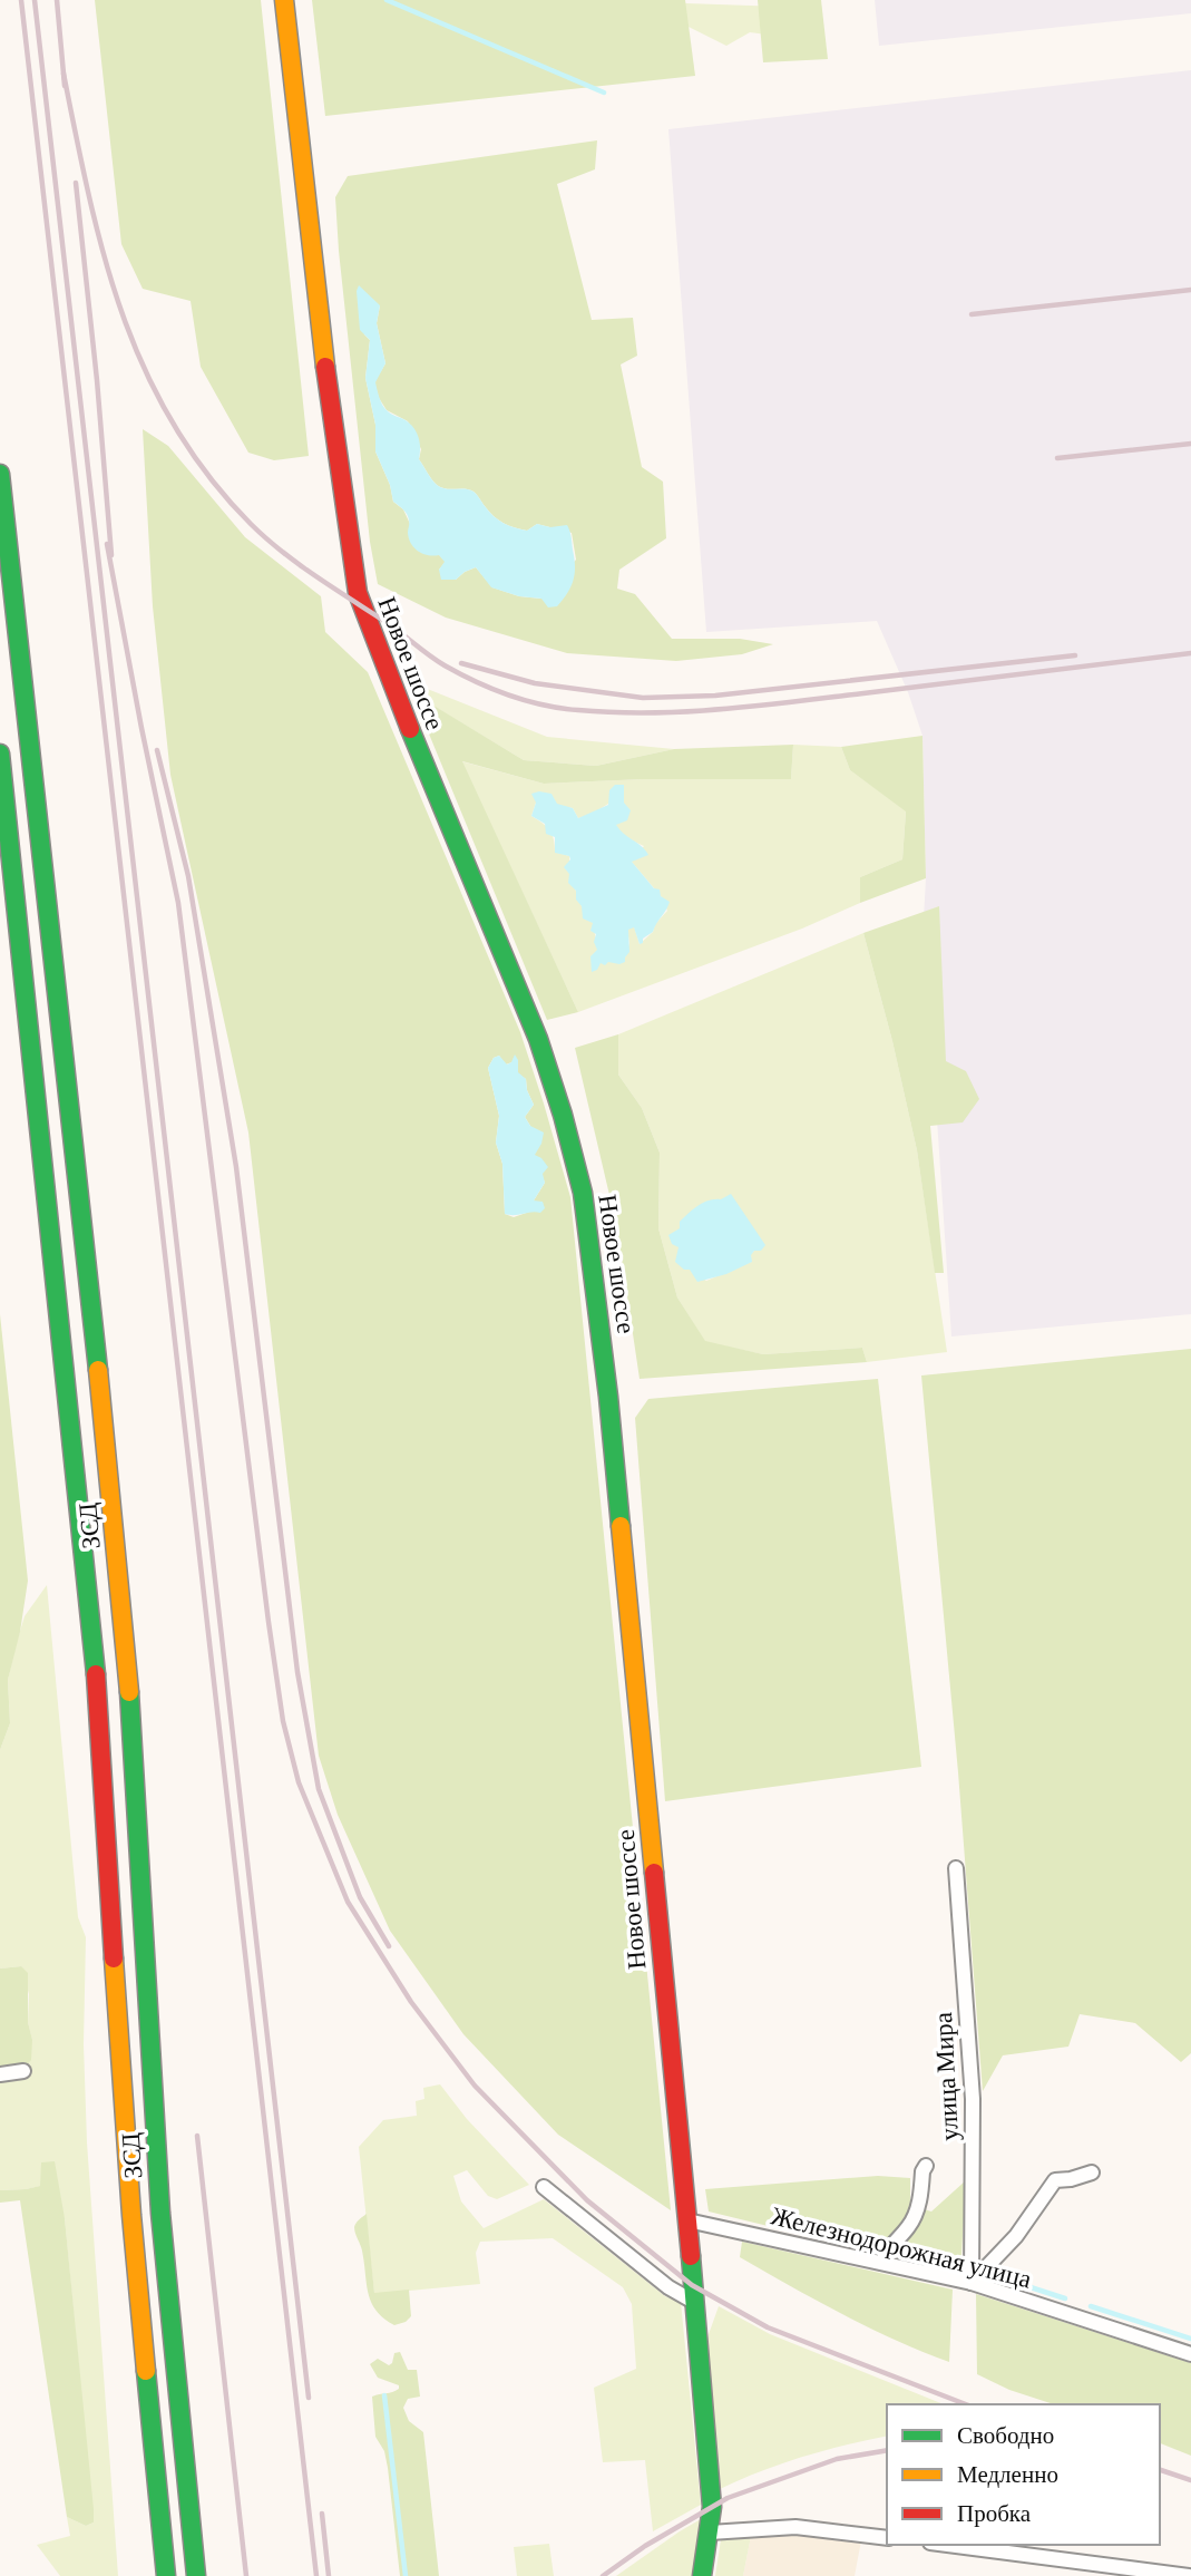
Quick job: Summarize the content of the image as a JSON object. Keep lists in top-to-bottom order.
{
  "streets": {
    "main road": ["Новое шоссе", "ЗСД"],
    "street": ["улица Мира", "Железнодорожная улица"]
  },
  "crossings": [
    ["Новое шоссе", "Железнодорожная улица"],
    ["улица Мира", "Железнодорожная улица"]
  ],
  "legend": ["Свободно", "Медленно", "Пробка"]
}
